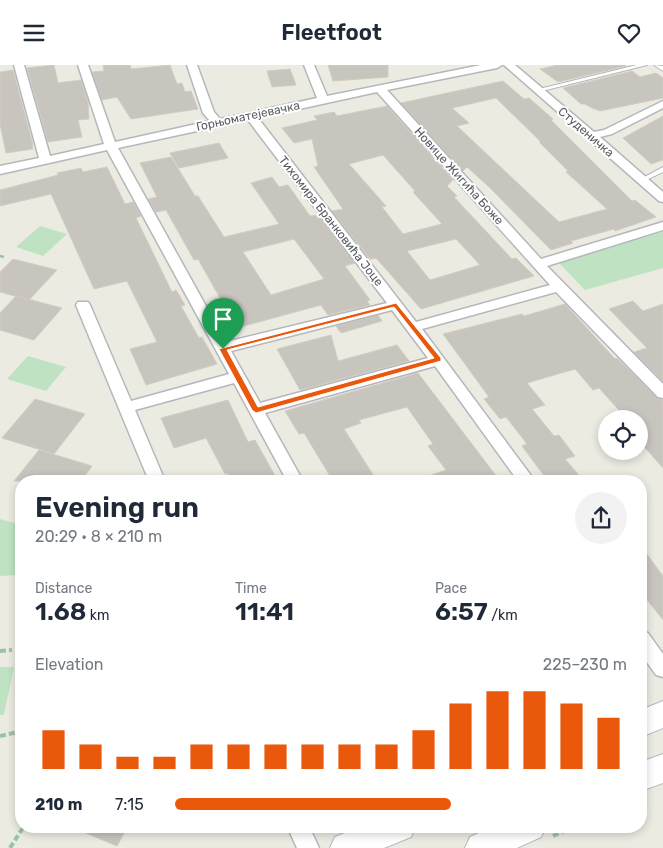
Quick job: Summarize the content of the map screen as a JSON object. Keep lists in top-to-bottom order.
{
  "streets": {
    "street": [
      "Горњоматејевачка",
      "Студеничка",
      "Новице Жигића Боже",
      "Тихомира Бранковића Јоце"
    ]
  },
  "crossings": [
    ["Горњоматејевачка", "Новице Жигића Боже"],
    ["Горњоматејевачка", "Тихомира Бранковића Јоце"]
  ],
  "page": {
    "header": "Fleetfoot",
    "heading": ["Evening run", "20:29 · 8 × 210 m"],
    "stats": [
      ["Distance", "1.68 km"],
      ["Time", "11:41"],
      ["Pace", "6:57 /km"]
    ],
    "chart": ["Elevation", "225–230 m"],
    "list": [
      {
        "name": "210 m",
        "note": "7:15"
      }
    ]
  }
}
